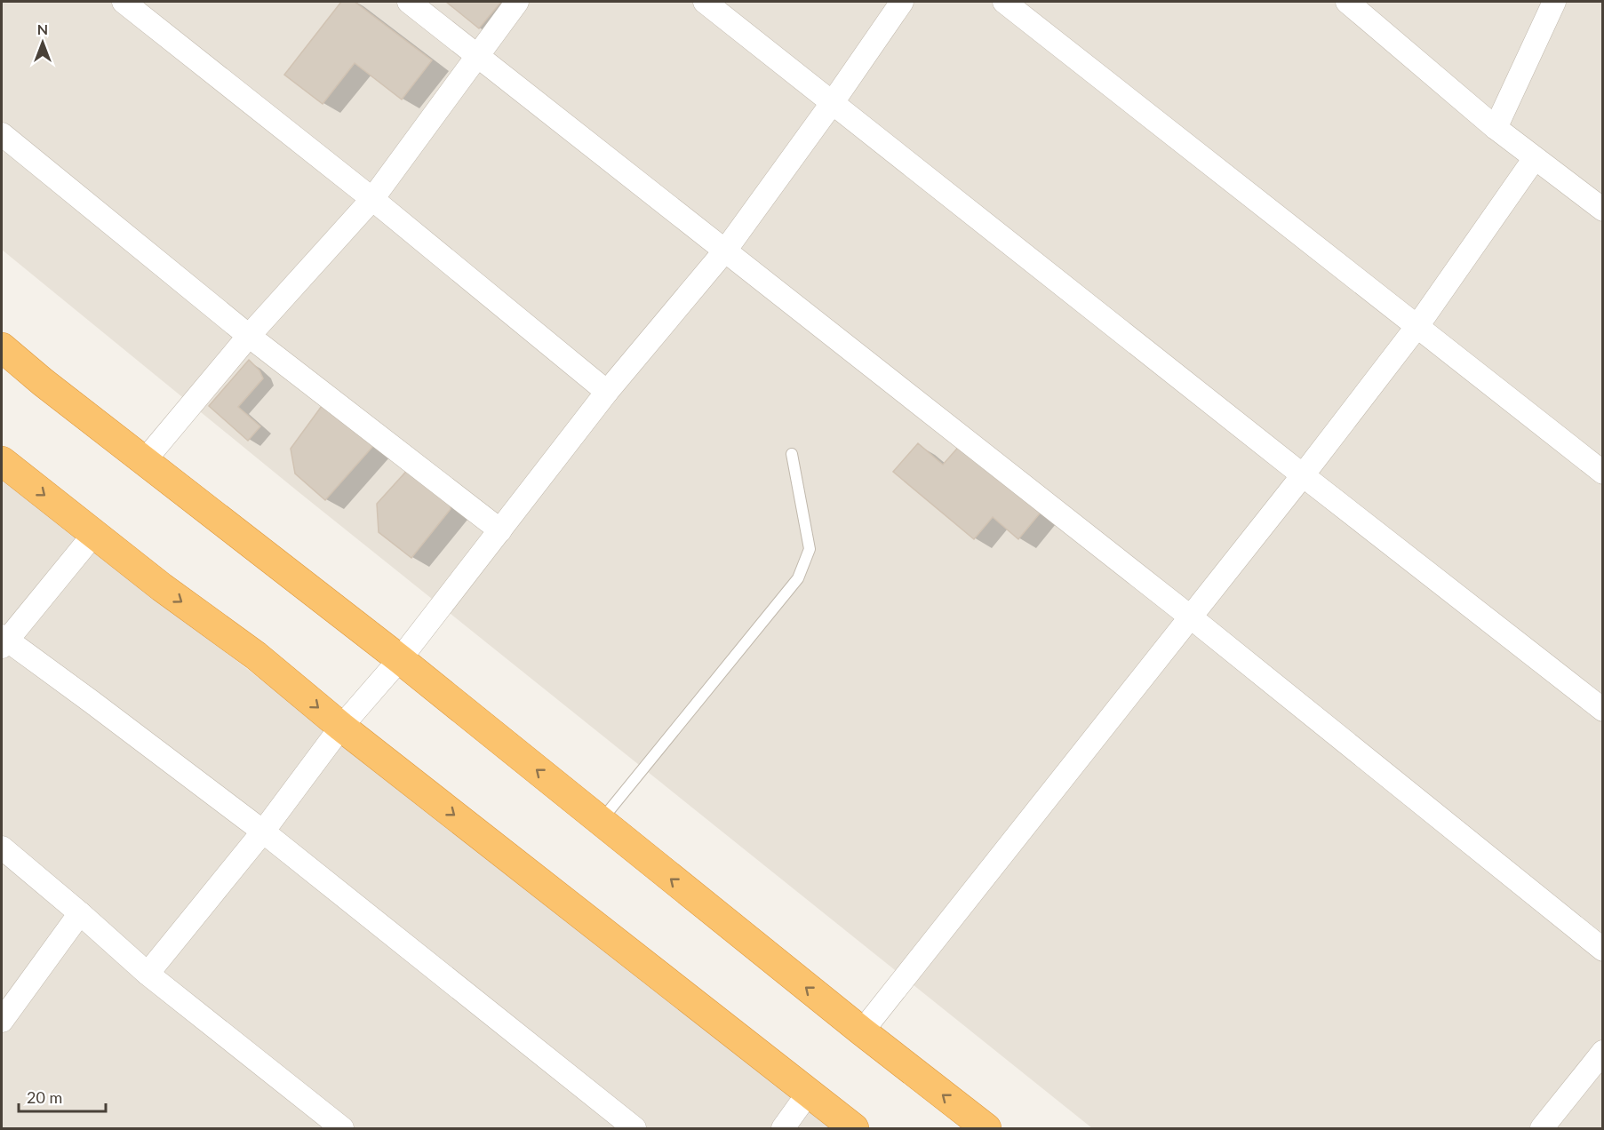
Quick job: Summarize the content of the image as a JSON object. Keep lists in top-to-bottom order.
{
  "scale_bar": "20 m",
  "north": "top"
}
